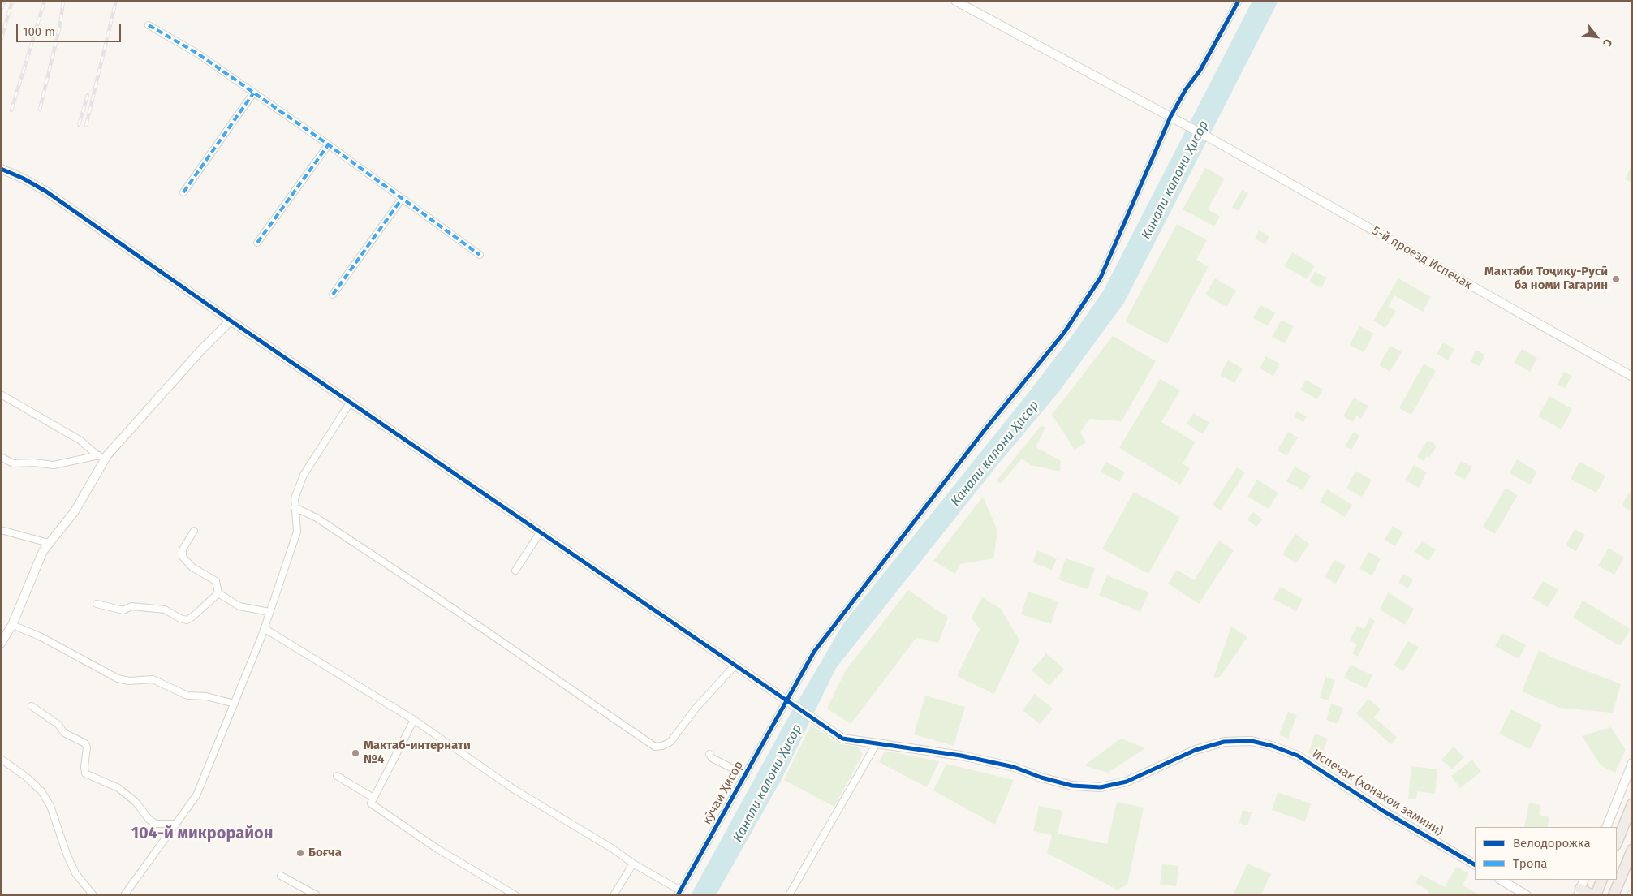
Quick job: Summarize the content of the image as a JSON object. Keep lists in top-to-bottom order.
{
  "streets": {
    "street": ["5-й проезд Испечак", "кӯчаи Ҳисор", "Испечак (хонахои замини)"]
  },
  "crossings": [
    ["5-й проезд Испечак", "кӯчаи Ҳисор"],
    ["кӯчаи Ҳисор", "Испечак (хонахои замини)"]
  ],
  "districts": ["104-й микрорайон"],
  "water": ["Канали калони Ҳисор"],
  "places": ["Мактаби Тоҷику-Русӣ ба номи Гагарин", "Мактаб-интернати №4", "Боғча"],
  "legend": ["Велодорожка", "Тропа"],
  "scale_bar": "100 m",
  "north": "bottom right"
}
